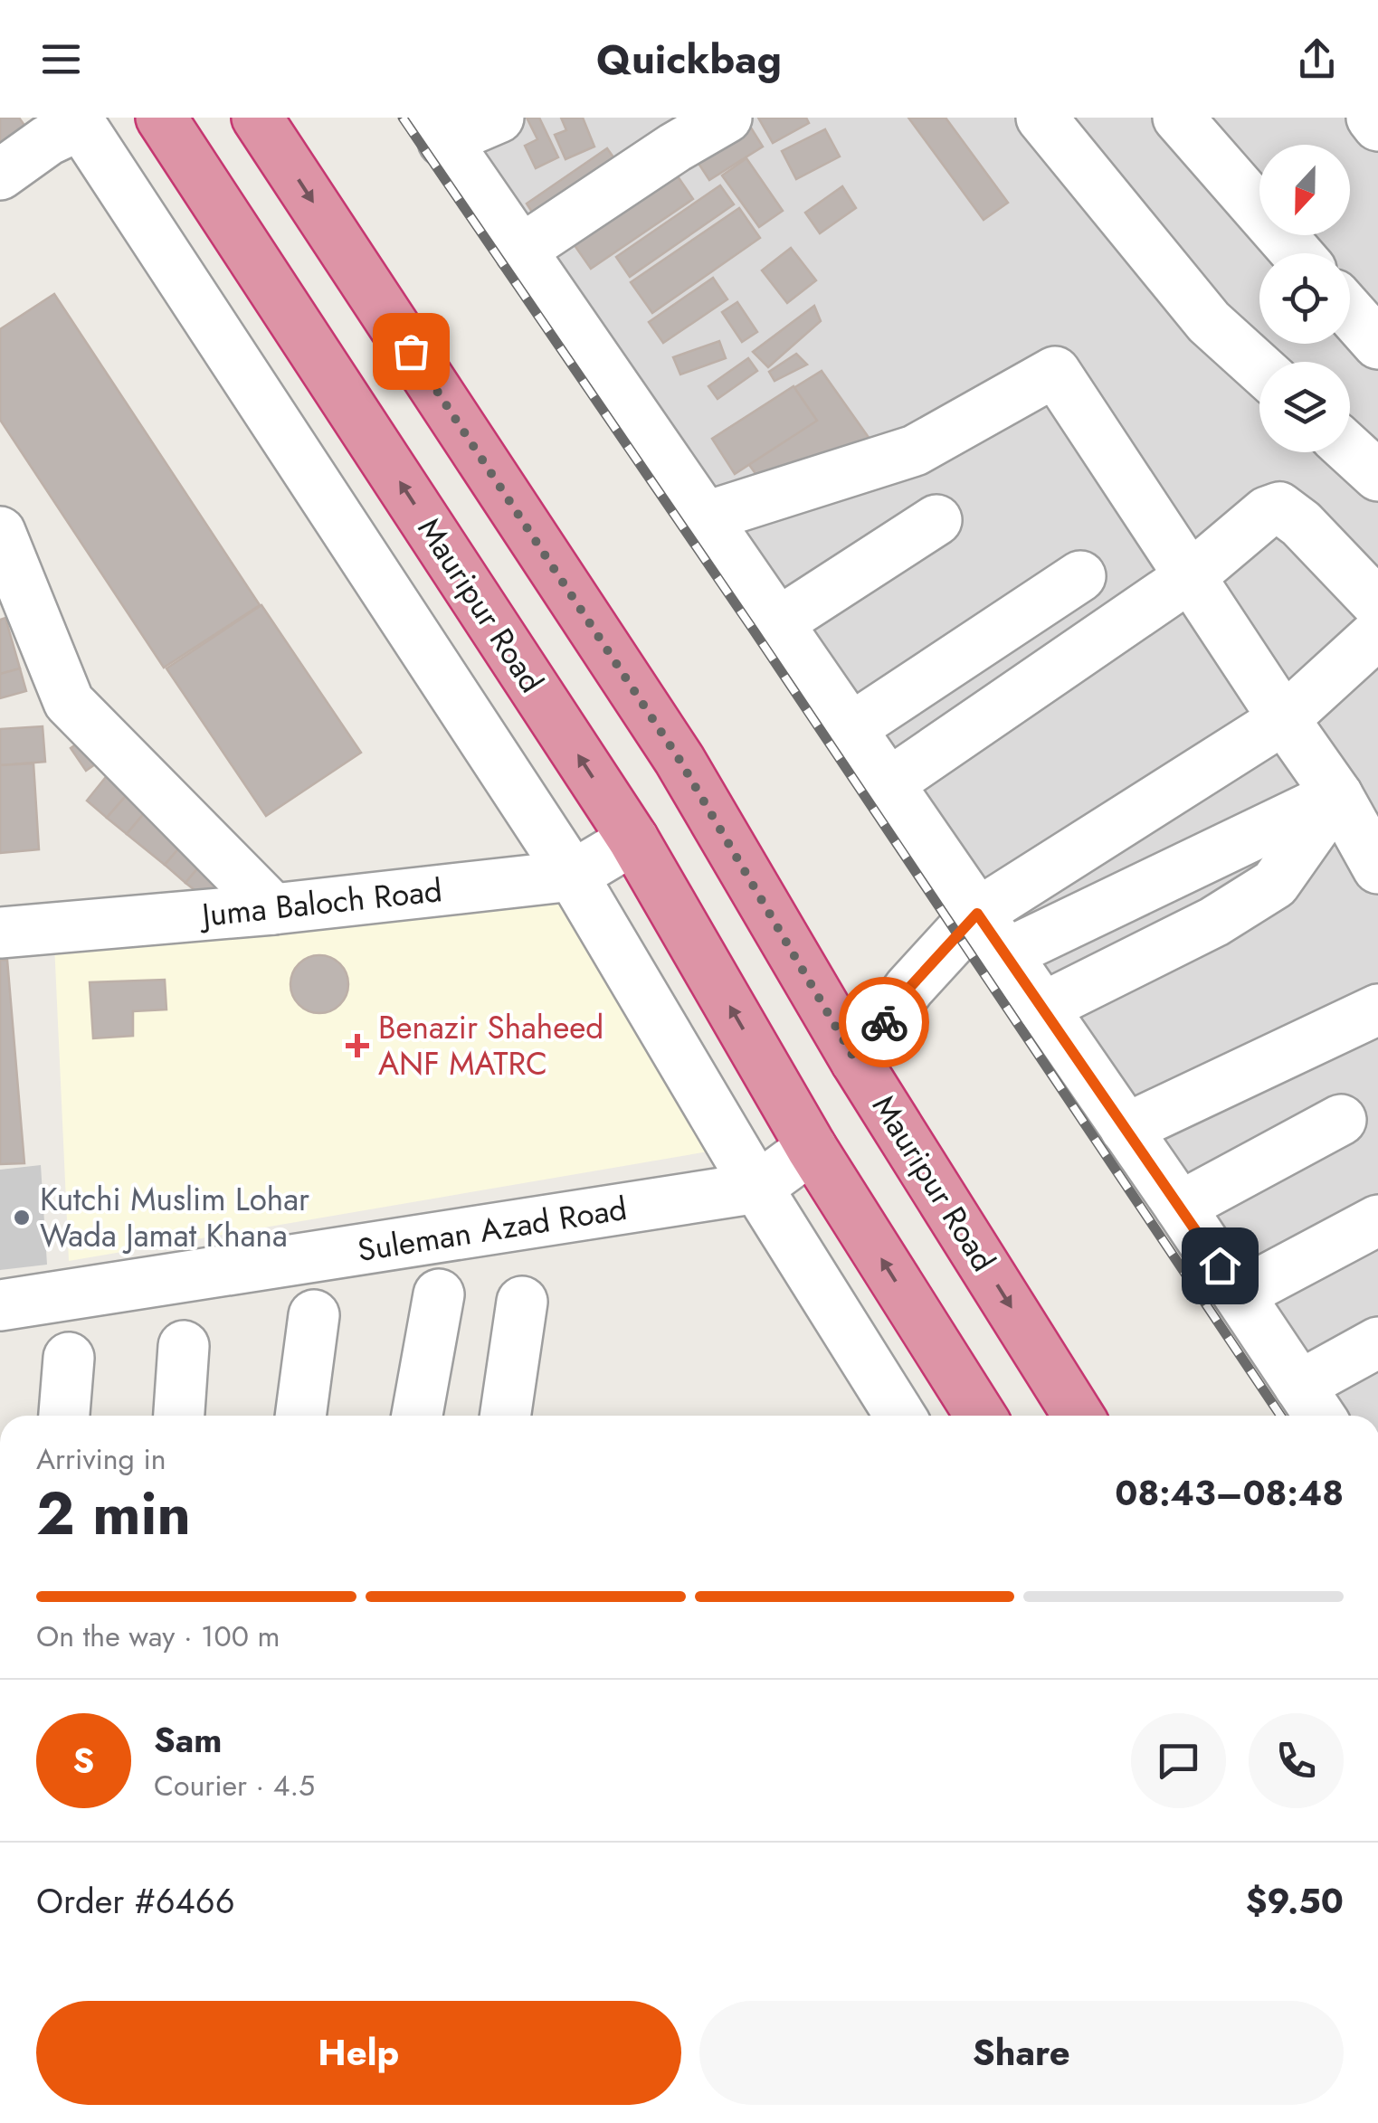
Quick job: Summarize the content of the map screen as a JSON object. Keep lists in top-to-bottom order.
{
  "streets": {
    "highway": ["Mauripur Road"],
    "street": ["Juma Baloch Road", "Suleman Azad Road"]
  },
  "crossings": [
    ["Mauripur Road", "Juma Baloch Road"],
    ["Mauripur Road", "Suleman Azad Road"]
  ],
  "places": {
    "health": ["Benazir Shaheed ANF MATRC"],
    "other": ["Kutchi Muslim Lohar Wada Jamat Khana"]
  },
  "north": "bottom",
  "page": {
    "header": "Quickbag",
    "heading": ["2 min", "Arriving in", "08:43–08:48"],
    "panel": [
      "Sam",
      "Courier · 4.5",
      "Order #6466",
      "$9.50"
    ],
    "bar": "On the way · 100 m",
    "round": "S",
    "buttons": ["Help", "Share"]
  }
}
